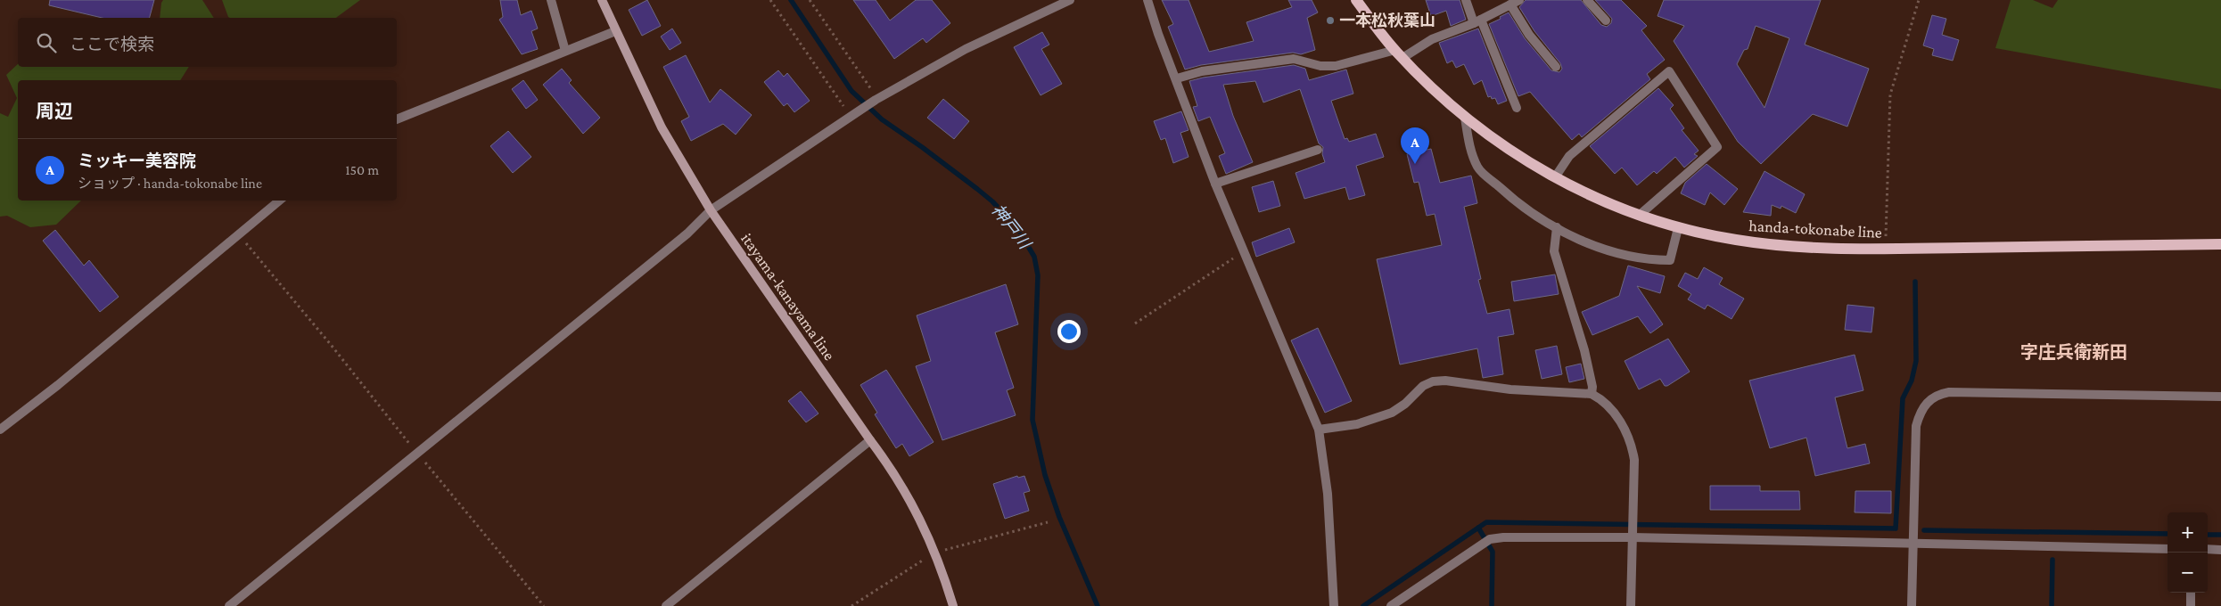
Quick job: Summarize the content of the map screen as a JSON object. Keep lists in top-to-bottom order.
{
  "streets": {
    "main road": ["handa-tokonabe line", "itayama-kanayama line"]
  },
  "districts": ["字庄兵衛新田"],
  "water": ["神戸川"],
  "places": ["一本松秋葉山"],
  "page": {
    "search": "ここで検索",
    "heading": "周辺",
    "pins": "A",
    "list": [
      {
        "mark": "A",
        "name": "ミッキー美容院",
        "note": "ショップ · handa-tokonabe line",
        "value": "150 m"
      }
    ],
    "map_buttons": ["+", "−"]
  }
}
